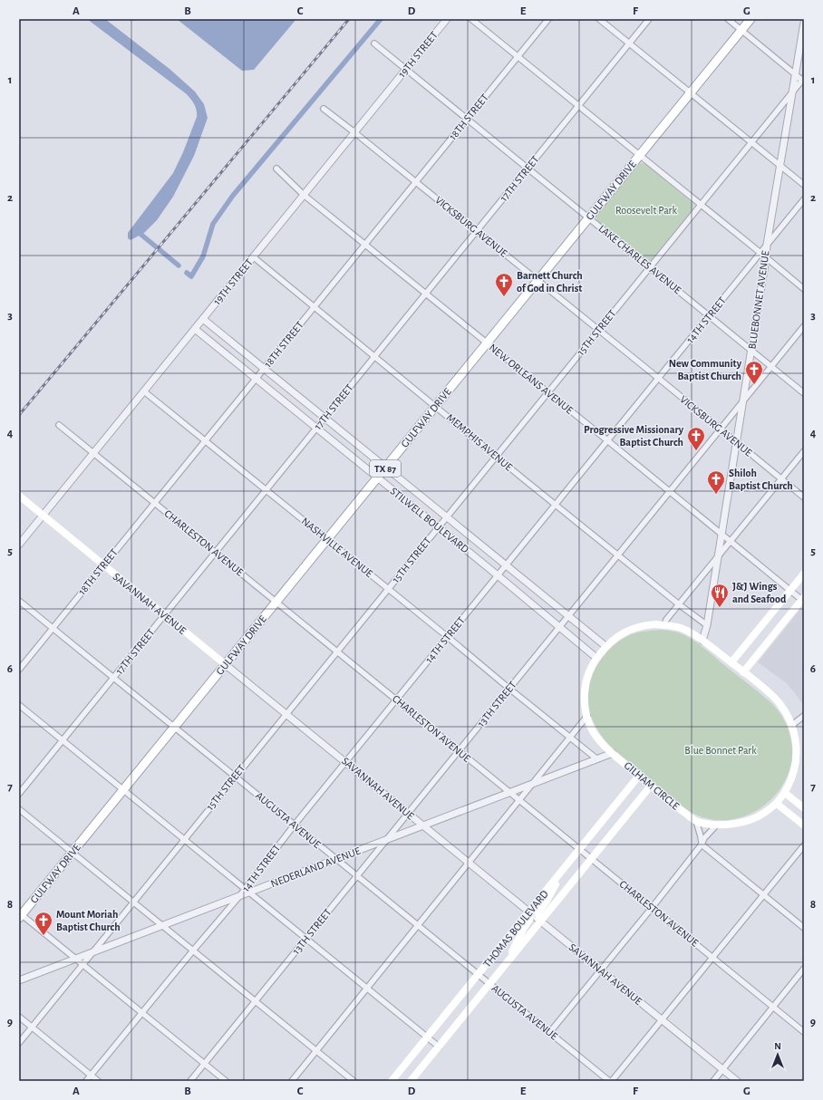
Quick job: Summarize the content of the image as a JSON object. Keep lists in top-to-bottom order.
{
  "streets": {
    "main road": [
      "GULFWAY DRIVE",
      "TX 87",
      "SAVANNAH AVENUE",
      "GILHAM CIRCLE",
      "THOMAS BOULEVARD"
    ],
    "street": [
      "19TH STREET",
      "18TH STREET",
      "17TH STREET",
      "VICKSBURG AVENUE",
      "LAKE CHARLES AVENUE",
      "BLUEBONNET AVENUE",
      "14TH STREET",
      "15TH STREET",
      "NEW ORLEANS AVENUE",
      "MEMPHIS AVENUE",
      "STILWELL BOULEVARD",
      "CHARLESTON AVENUE",
      "NASHVILLE AVENUE",
      "13TH STREET",
      "AUGUSTA AVENUE",
      "NEDERLAND AVENUE"
    ]
  },
  "crossings": [
    ["19TH STREET", "VICKSBURG AVENUE"],
    ["19TH STREET", "LAKE CHARLES AVENUE"],
    ["19TH STREET", "NEW ORLEANS AVENUE"],
    ["19TH STREET", "MEMPHIS AVENUE"],
    ["19TH STREET", "STILWELL BOULEVARD"],
    ["19TH STREET", "CHARLESTON AVENUE"],
    ["19TH STREET", "NASHVILLE AVENUE"],
    ["19TH STREET", "SAVANNAH AVENUE"],
    ["18TH STREET", "VICKSBURG AVENUE"],
    ["18TH STREET", "LAKE CHARLES AVENUE"],
    ["18TH STREET", "NEW ORLEANS AVENUE"],
    ["18TH STREET", "MEMPHIS AVENUE"],
    ["18TH STREET", "STILWELL BOULEVARD"],
    ["18TH STREET", "CHARLESTON AVENUE"],
    ["18TH STREET", "NASHVILLE AVENUE"],
    ["18TH STREET", "SAVANNAH AVENUE"],
    ["18TH STREET", "AUGUSTA AVENUE"],
    ["17TH STREET", "VICKSBURG AVENUE"],
    ["17TH STREET", "LAKE CHARLES AVENUE"],
    ["17TH STREET", "NEW ORLEANS AVENUE"],
    ["17TH STREET", "MEMPHIS AVENUE"],
    ["17TH STREET", "STILWELL BOULEVARD"],
    ["17TH STREET", "CHARLESTON AVENUE"],
    ["17TH STREET", "NASHVILLE AVENUE"],
    ["17TH STREET", "SAVANNAH AVENUE"],
    ["17TH STREET", "AUGUSTA AVENUE"],
    ["GULFWAY DRIVE", "VICKSBURG AVENUE"],
    ["GULFWAY DRIVE", "LAKE CHARLES AVENUE"],
    ["GULFWAY DRIVE", "NEW ORLEANS AVENUE"],
    ["GULFWAY DRIVE", "MEMPHIS AVENUE"],
    ["GULFWAY DRIVE", "STILWELL BOULEVARD"],
    ["GULFWAY DRIVE", "CHARLESTON AVENUE"],
    ["GULFWAY DRIVE", "NASHVILLE AVENUE"],
    ["GULFWAY DRIVE", "SAVANNAH AVENUE"],
    ["GULFWAY DRIVE", "AUGUSTA AVENUE"],
    ["VICKSBURG AVENUE", "BLUEBONNET AVENUE"],
    ["VICKSBURG AVENUE", "14TH STREET"],
    ["VICKSBURG AVENUE", "15TH STREET"],
    ["VICKSBURG AVENUE", "13TH STREET"],
    ["LAKE CHARLES AVENUE", "BLUEBONNET AVENUE"],
    ["LAKE CHARLES AVENUE", "14TH STREET"],
    ["LAKE CHARLES AVENUE", "15TH STREET"],
    ["LAKE CHARLES AVENUE", "13TH STREET"],
    ["BLUEBONNET AVENUE", "14TH STREET"],
    ["BLUEBONNET AVENUE", "15TH STREET"],
    ["BLUEBONNET AVENUE", "NEW ORLEANS AVENUE"],
    ["BLUEBONNET AVENUE", "MEMPHIS AVENUE"],
    ["BLUEBONNET AVENUE", "13TH STREET"],
    ["BLUEBONNET AVENUE", "GILHAM CIRCLE"],
    ["14TH STREET", "NEW ORLEANS AVENUE"],
    ["14TH STREET", "MEMPHIS AVENUE"],
    ["14TH STREET", "STILWELL BOULEVARD"],
    ["14TH STREET", "CHARLESTON AVENUE"],
    ["14TH STREET", "NASHVILLE AVENUE"],
    ["14TH STREET", "SAVANNAH AVENUE"],
    ["14TH STREET", "AUGUSTA AVENUE"],
    ["14TH STREET", "NEDERLAND AVENUE"],
    ["15TH STREET", "NEW ORLEANS AVENUE"],
    ["15TH STREET", "MEMPHIS AVENUE"],
    ["15TH STREET", "STILWELL BOULEVARD"],
    ["15TH STREET", "CHARLESTON AVENUE"],
    ["15TH STREET", "NASHVILLE AVENUE"],
    ["15TH STREET", "SAVANNAH AVENUE"],
    ["15TH STREET", "AUGUSTA AVENUE"],
    ["15TH STREET", "NEDERLAND AVENUE"],
    ["NEW ORLEANS AVENUE", "13TH STREET"],
    ["MEMPHIS AVENUE", "13TH STREET"],
    ["STILWELL BOULEVARD", "13TH STREET"],
    ["STILWELL BOULEVARD", "GILHAM CIRCLE"],
    ["CHARLESTON AVENUE", "13TH STREET"],
    ["CHARLESTON AVENUE", "NEDERLAND AVENUE"],
    ["CHARLESTON AVENUE", "THOMAS BOULEVARD"],
    ["NASHVILLE AVENUE", "13TH STREET"],
    ["NASHVILLE AVENUE", "NEDERLAND AVENUE"],
    ["SAVANNAH AVENUE", "13TH STREET"],
    ["SAVANNAH AVENUE", "NEDERLAND AVENUE"],
    ["SAVANNAH AVENUE", "THOMAS BOULEVARD"],
    ["13TH STREET", "AUGUSTA AVENUE"],
    ["13TH STREET", "NEDERLAND AVENUE"],
    ["GILHAM CIRCLE", "NEDERLAND AVENUE"],
    ["GILHAM CIRCLE", "THOMAS BOULEVARD"],
    ["AUGUSTA AVENUE", "NEDERLAND AVENUE"],
    ["AUGUSTA AVENUE", "THOMAS BOULEVARD"]
  ],
  "parks": ["Roosevelt Park", "Blue Bonnet Park"],
  "places": {
    "church": [
      "Barnett Church of God in Christ",
      "New Community Baptist Church",
      "Progressive Missionary Baptist Church",
      "Shiloh Baptist Church",
      "Mount Moriah Baptist Church"
    ],
    "restaurant": ["J&J Wings and Seafood"]
  },
  "north": "top",
  "grid": {
    "columns": [
      "A",
      "B",
      "C",
      "D",
      "E",
      "F",
      "G"
    ],
    "rows": [
      "1",
      "2",
      "3",
      "4",
      "5",
      "6",
      "7",
      "8",
      "9"
    ]
  }
}
